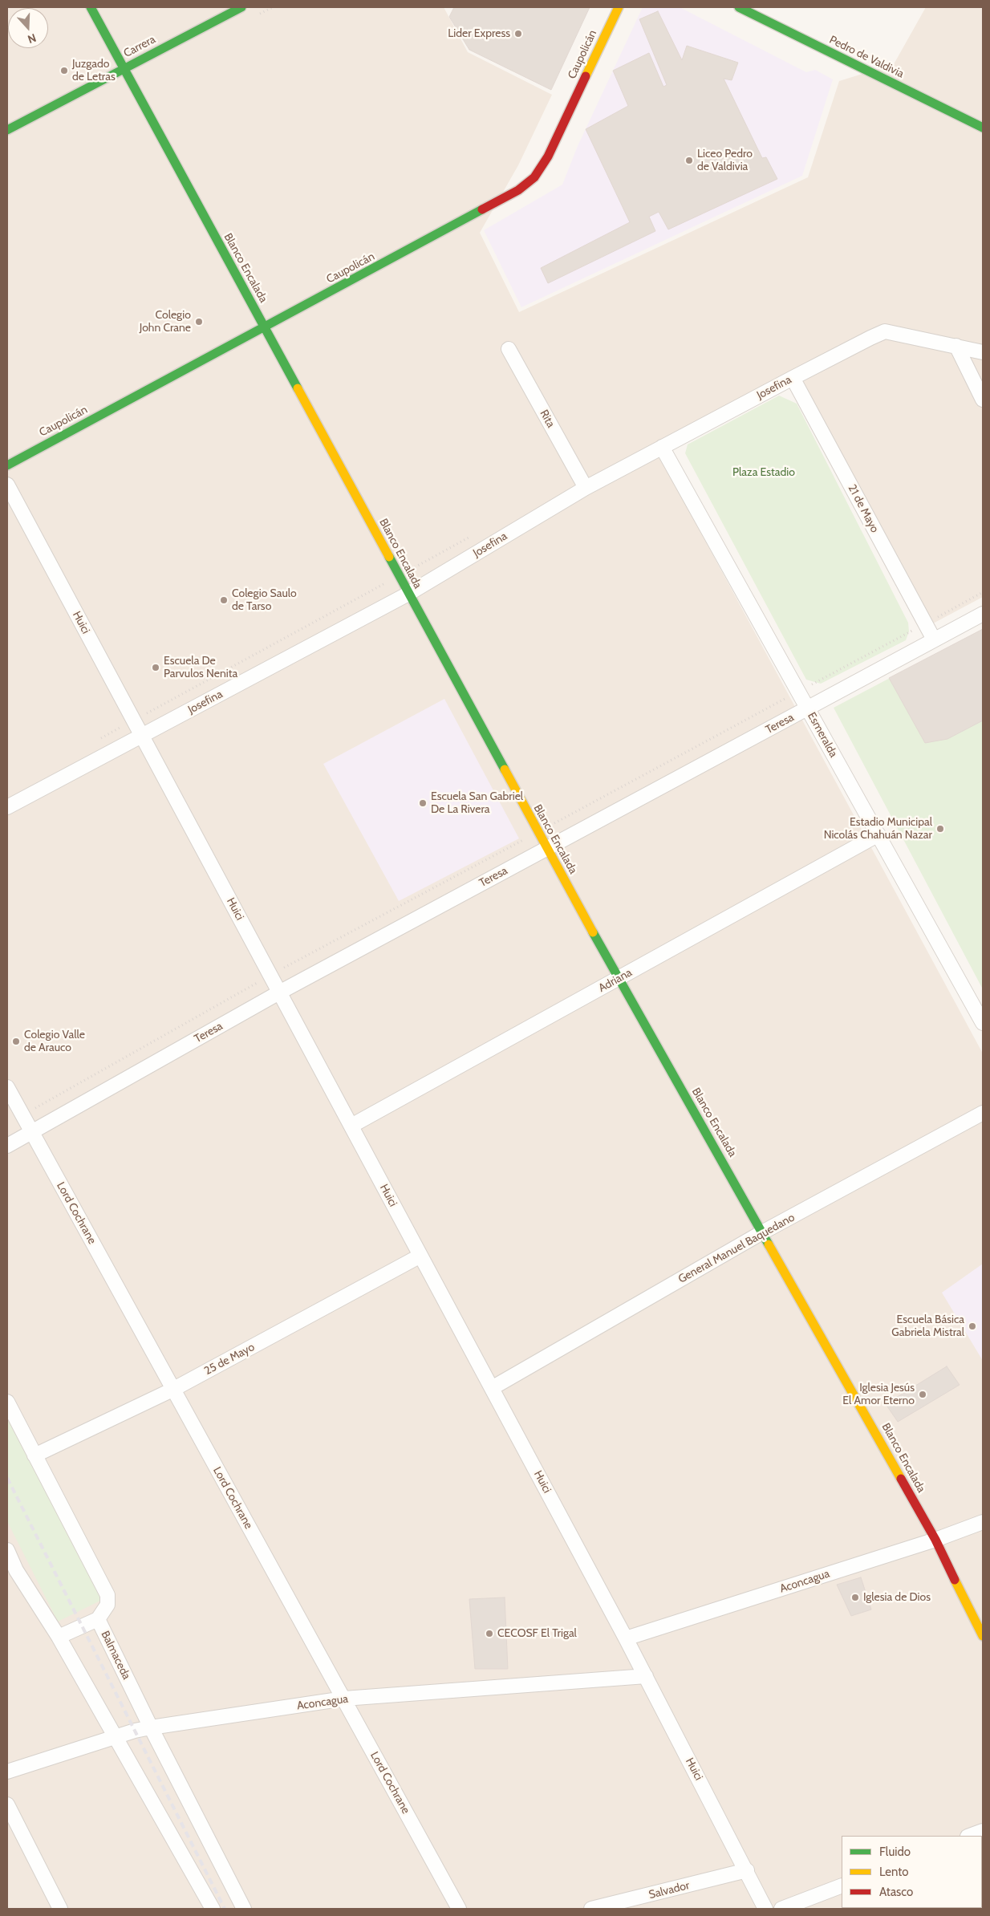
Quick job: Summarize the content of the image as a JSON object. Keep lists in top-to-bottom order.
{
  "streets": {
    "street": [
      "Carrera",
      "Caupolicán",
      "Pedro de Valdivia",
      "Blanco Encalada",
      "Josefina",
      "Rita",
      "21 de Mayo",
      "Huici",
      "Teresa",
      "Esmeralda",
      "Adriana",
      "Lord Cochrane",
      "General Manuel Baquedano",
      "25 de Mayo",
      "Aconcagua",
      "Balmaceda",
      "Salvador"
    ]
  },
  "crossings": [
    ["Carrera", "Blanco Encalada"],
    ["Caupolicán", "Blanco Encalada"],
    ["Blanco Encalada", "Josefina"],
    ["Blanco Encalada", "Teresa"],
    ["Blanco Encalada", "Adriana"],
    ["Blanco Encalada", "General Manuel Baquedano"],
    ["Blanco Encalada", "Aconcagua"],
    ["Josefina", "Rita"],
    ["Josefina", "21 de Mayo"],
    ["Josefina", "Huici"],
    ["Josefina", "Esmeralda"],
    ["21 de Mayo", "Teresa"],
    ["Huici", "Teresa"],
    ["Huici", "Adriana"],
    ["Huici", "General Manuel Baquedano"],
    ["Huici", "25 de Mayo"],
    ["Huici", "Aconcagua"],
    ["Huici", "Salvador"],
    ["Teresa", "Esmeralda"],
    ["Teresa", "Lord Cochrane"],
    ["Esmeralda", "Adriana"],
    ["Lord Cochrane", "25 de Mayo"],
    ["Lord Cochrane", "Aconcagua"],
    ["25 de Mayo", "Balmaceda"],
    ["Aconcagua", "Balmaceda"]
  ],
  "parks": ["Plaza Estadio"],
  "places": [
    "Lider Express",
    "Juzgado de Letras",
    "Liceo Pedro de Valdivia",
    "Colegio John Crane",
    "Colegio Saulo de Tarso",
    "Escuela De Parvulos Nenita",
    "Escuela San Gabriel De La Rivera",
    "Estadio Municipal Nicolás Chahuán Nazar",
    "Colegio Valle de Arauco",
    "Escuela Básica Gabriela Mistral",
    "Iglesia Jesús El Amor Eterno",
    "Iglesia de Dios",
    "CECOSF El Trigal"
  ],
  "legend": ["Fluido", "Lento", "Atasco"],
  "north": "bottom"
}
